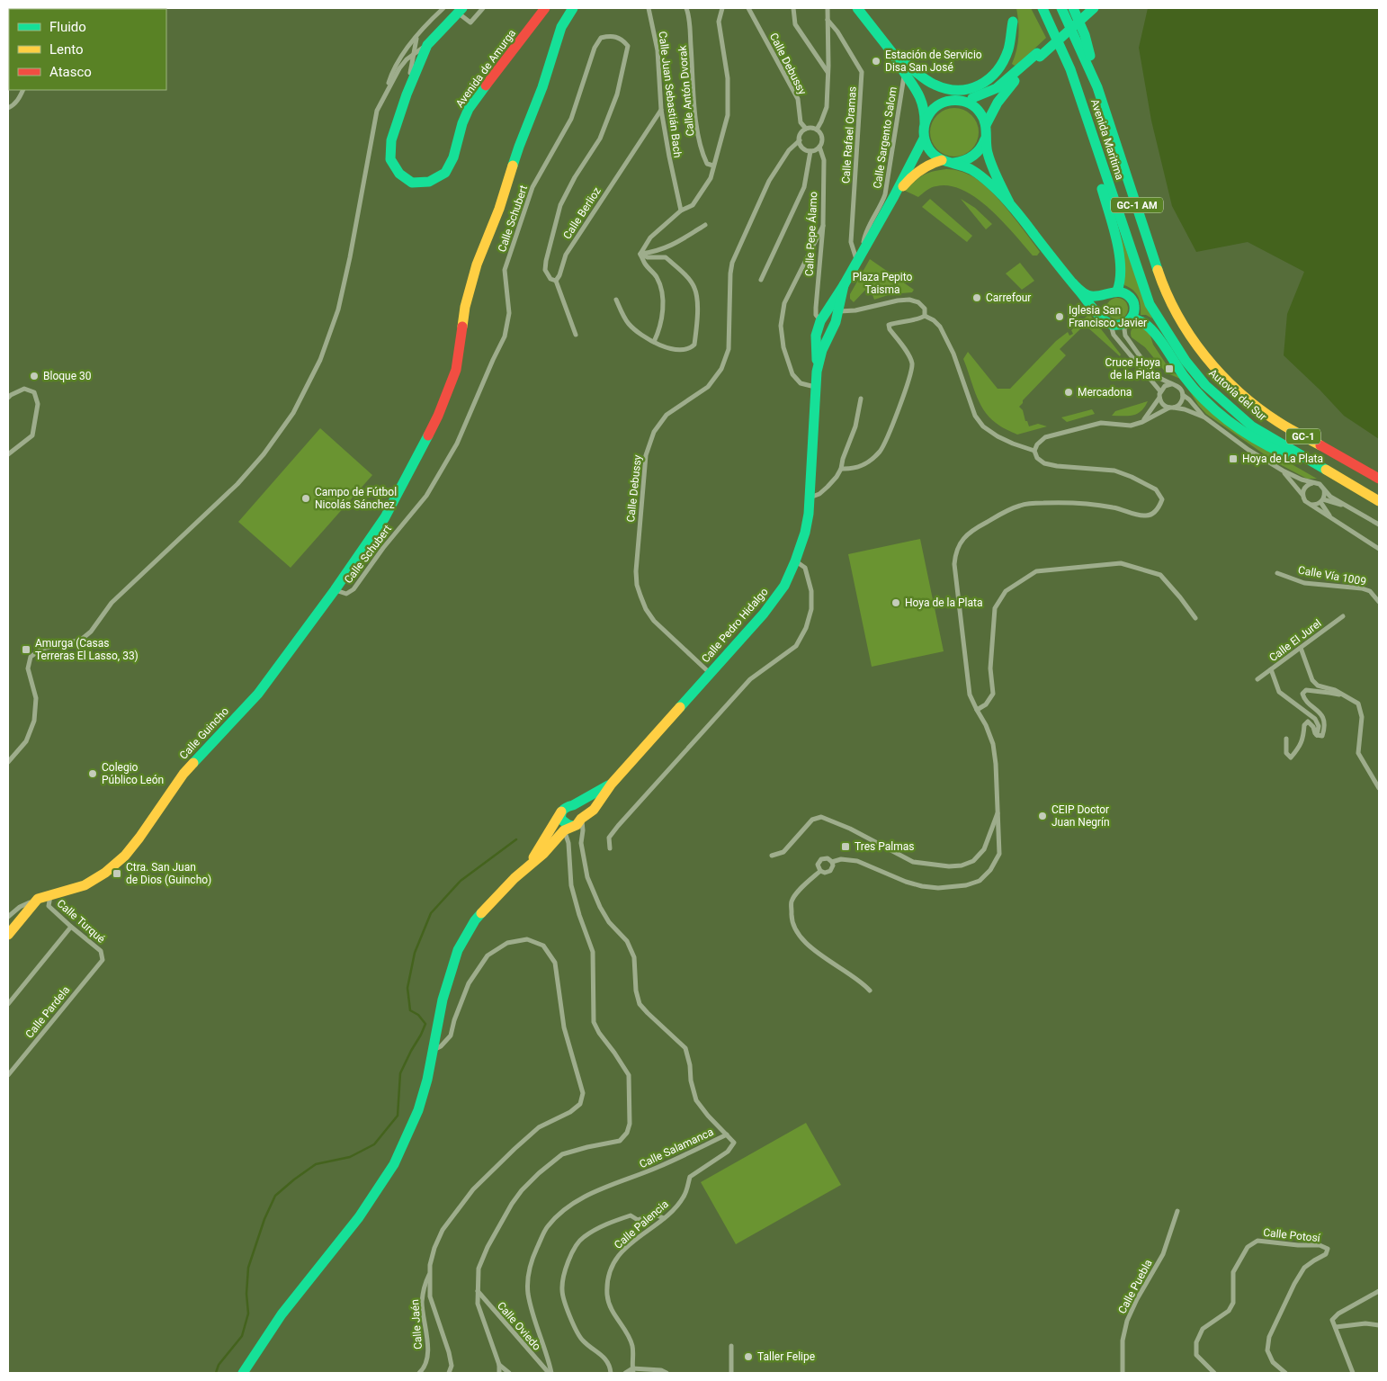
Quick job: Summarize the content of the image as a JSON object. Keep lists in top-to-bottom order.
{
  "streets": {
    "main road": [
      "Avenida de Amurga",
      "Avenida Maritima",
      "GC-1 AM",
      "Autovía del Sur",
      "GC-1",
      "Calle Pedro Hidalgo",
      "Calle Guincho"
    ],
    "street": [
      "Calle Debussy",
      "Calle Antón Dvorak",
      "Calle Juan Sebastián Bach",
      "Calle Rafael Oramas",
      "Calle Sargento Salom",
      "Calle Berlioz",
      "Calle Schubert",
      "Calle Pepe Álamo",
      "Calle Vía 1009",
      "Calle El Jurel",
      "Calle Turqué",
      "Calle Pardela",
      "Calle Salamanca",
      "Calle Palencia",
      "Calle Potosí",
      "Calle Puebla",
      "Calle Jaén",
      "Calle Oviedo"
    ]
  },
  "crossings": [
    ["Calle Debussy", "Calle Pepe Álamo"],
    ["Calle Debussy", "Calle Pedro Hidalgo"],
    ["Calle Juan Sebastián Bach", "Calle Berlioz"],
    ["Calle Rafael Oramas", "Calle Sargento Salom"],
    ["Calle Rafael Oramas", "Calle Pedro Hidalgo"],
    ["Calle Sargento Salom", "Calle Pedro Hidalgo"],
    ["Avenida Maritima", "Autovía del Sur"],
    ["Calle Berlioz", "Calle Schubert"],
    ["Calle Schubert", "Calle Guincho"],
    ["Calle Pepe Álamo", "Calle Pedro Hidalgo"],
    ["Calle Guincho", "Calle Turqué"],
    ["Calle Turqué", "Calle Pardela"],
    ["Calle Salamanca", "Calle Palencia"],
    ["Calle Salamanca", "Calle Oviedo"]
  ],
  "parks": ["Plaza Pepito Taisma"],
  "places": {
    "other": [
      "Estación de Servicio Disa San José",
      "Carrefour",
      "Iglesia San Francisco Javier",
      "Bloque 30",
      "Mercadona",
      "Campo de Fútbol Nicolás Sánchez",
      "Hoya de la Plata",
      "Colegio Público León",
      "CEIP Doctor Juan Negrín",
      "Taller Felipe"
    ],
    "transit": [
      "Cruce Hoya de la Plata",
      "Hoya de La Plata",
      "Amurga (Casas Terreras El Lasso, 33)",
      "Tres Palmas",
      "Ctra. San Juan de Dios (Guincho)"
    ]
  },
  "legend": ["Fluido", "Lento", "Atasco"]
}
